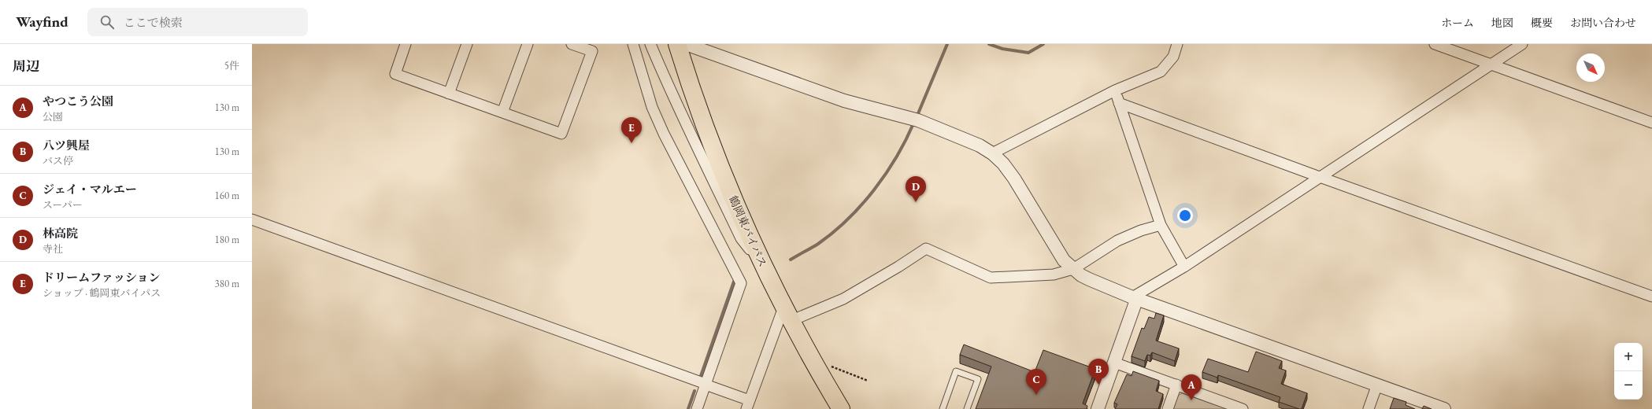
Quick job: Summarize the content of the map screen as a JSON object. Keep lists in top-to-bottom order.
{
  "streets": {
    "highway": ["鶴岡東バイパス"]
  },
  "north": "bottom right",
  "page": {
    "header": "Wayfind",
    "search": "ここで検索",
    "nav": [
      "ホーム",
      "地図",
      "概要",
      "お問い合わせ"
    ],
    "heading": ["周辺", "5件"],
    "list": [
      {
        "mark": "A",
        "name": "やつこう公園",
        "note": "公園",
        "value": "130 m"
      },
      {
        "mark": "B",
        "name": "八ツ興屋",
        "note": "バス停",
        "value": "130 m"
      },
      {
        "mark": "C",
        "name": "ジェイ・マルエー",
        "note": "スーパー",
        "value": "160 m"
      },
      {
        "mark": "D",
        "name": "林高院",
        "note": "寺社",
        "value": "180 m"
      },
      {
        "mark": "E",
        "name": "ドリームファッション",
        "note": "ショップ · 鶴岡東バイパス",
        "value": "380 m"
      }
    ],
    "pins": [
      "E",
      "D",
      "B",
      "C",
      "A"
    ],
    "map_buttons": ["+", "−"]
  }
}
